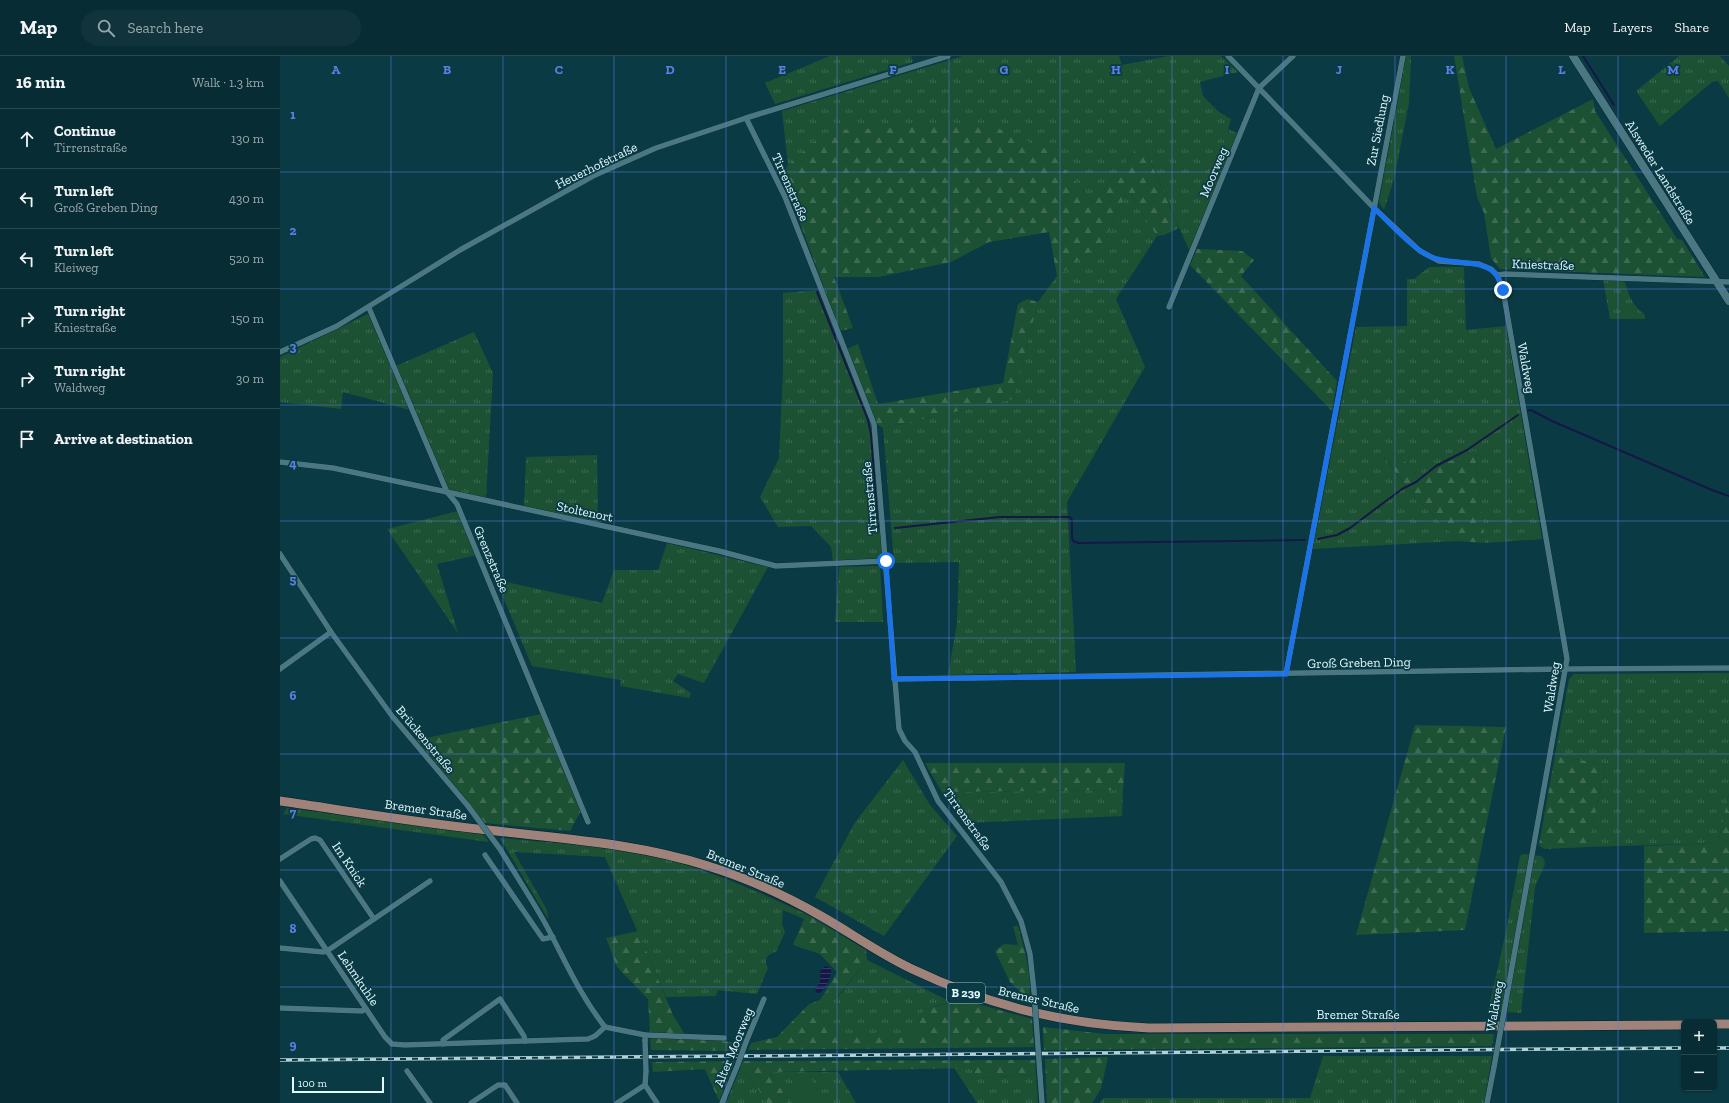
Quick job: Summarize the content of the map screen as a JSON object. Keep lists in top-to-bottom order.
{
  "streets": {
    "main road": ["Bremer Straße", "B 239"],
    "street": [
      "Zur Siedlung",
      "Heuerhofstraße",
      "Moorweg",
      "Alsweder Landstraße",
      "Tirrenstraße",
      "Kniestraße",
      "Waldweg",
      "Stoltenort",
      "Grenzstraße",
      "Groß Greben Ding",
      "Brückenstraße",
      "Im Knick",
      "Lehmkuhle",
      "Alter Moorweg"
    ]
  },
  "crossings": [
    ["Zur Siedlung", "Kniestraße"],
    ["Zur Siedlung", "Groß Greben Ding"],
    ["Heuerhofstraße", "Tirrenstraße"],
    ["Heuerhofstraße", "Grenzstraße"],
    ["Moorweg", "Kniestraße"],
    ["Alsweder Landstraße", "Kniestraße"],
    ["Tirrenstraße", "Stoltenort"],
    ["Tirrenstraße", "Groß Greben Ding"],
    ["Kniestraße", "Waldweg"],
    ["Waldweg", "Groß Greben Ding"],
    ["Stoltenort", "Grenzstraße"],
    ["Brückenstraße", "Lehmkuhle"]
  ],
  "scale_bar": "100 m",
  "page": {
    "header": "Map",
    "search": "Search here",
    "nav": ["Map", "Layers", "Share"],
    "heading": ["16 min", "Walk · 1.3 km"],
    "list": [
      ["Continue", "Tirrenstraße", "130 m"],
      ["Turn left", "Groß Greben Ding", "430 m"],
      ["Turn left", "Kleiweg", "520 m"],
      ["Turn right", "Kniestraße", "150 m"],
      ["Turn right", "Waldweg", "30 m"],
      "Arrive at destination"
    ],
    "map_buttons": ["+", "−"],
    "scale": "100 m"
  },
  "grid": {
    "columns": [
      "A",
      "B",
      "C",
      "D",
      "E",
      "F",
      "G",
      "H",
      "I",
      "J",
      "K",
      "L",
      "M"
    ],
    "rows": [
      "1",
      "2",
      "3",
      "4",
      "5",
      "6",
      "7",
      "8",
      "9"
    ]
  }
}
